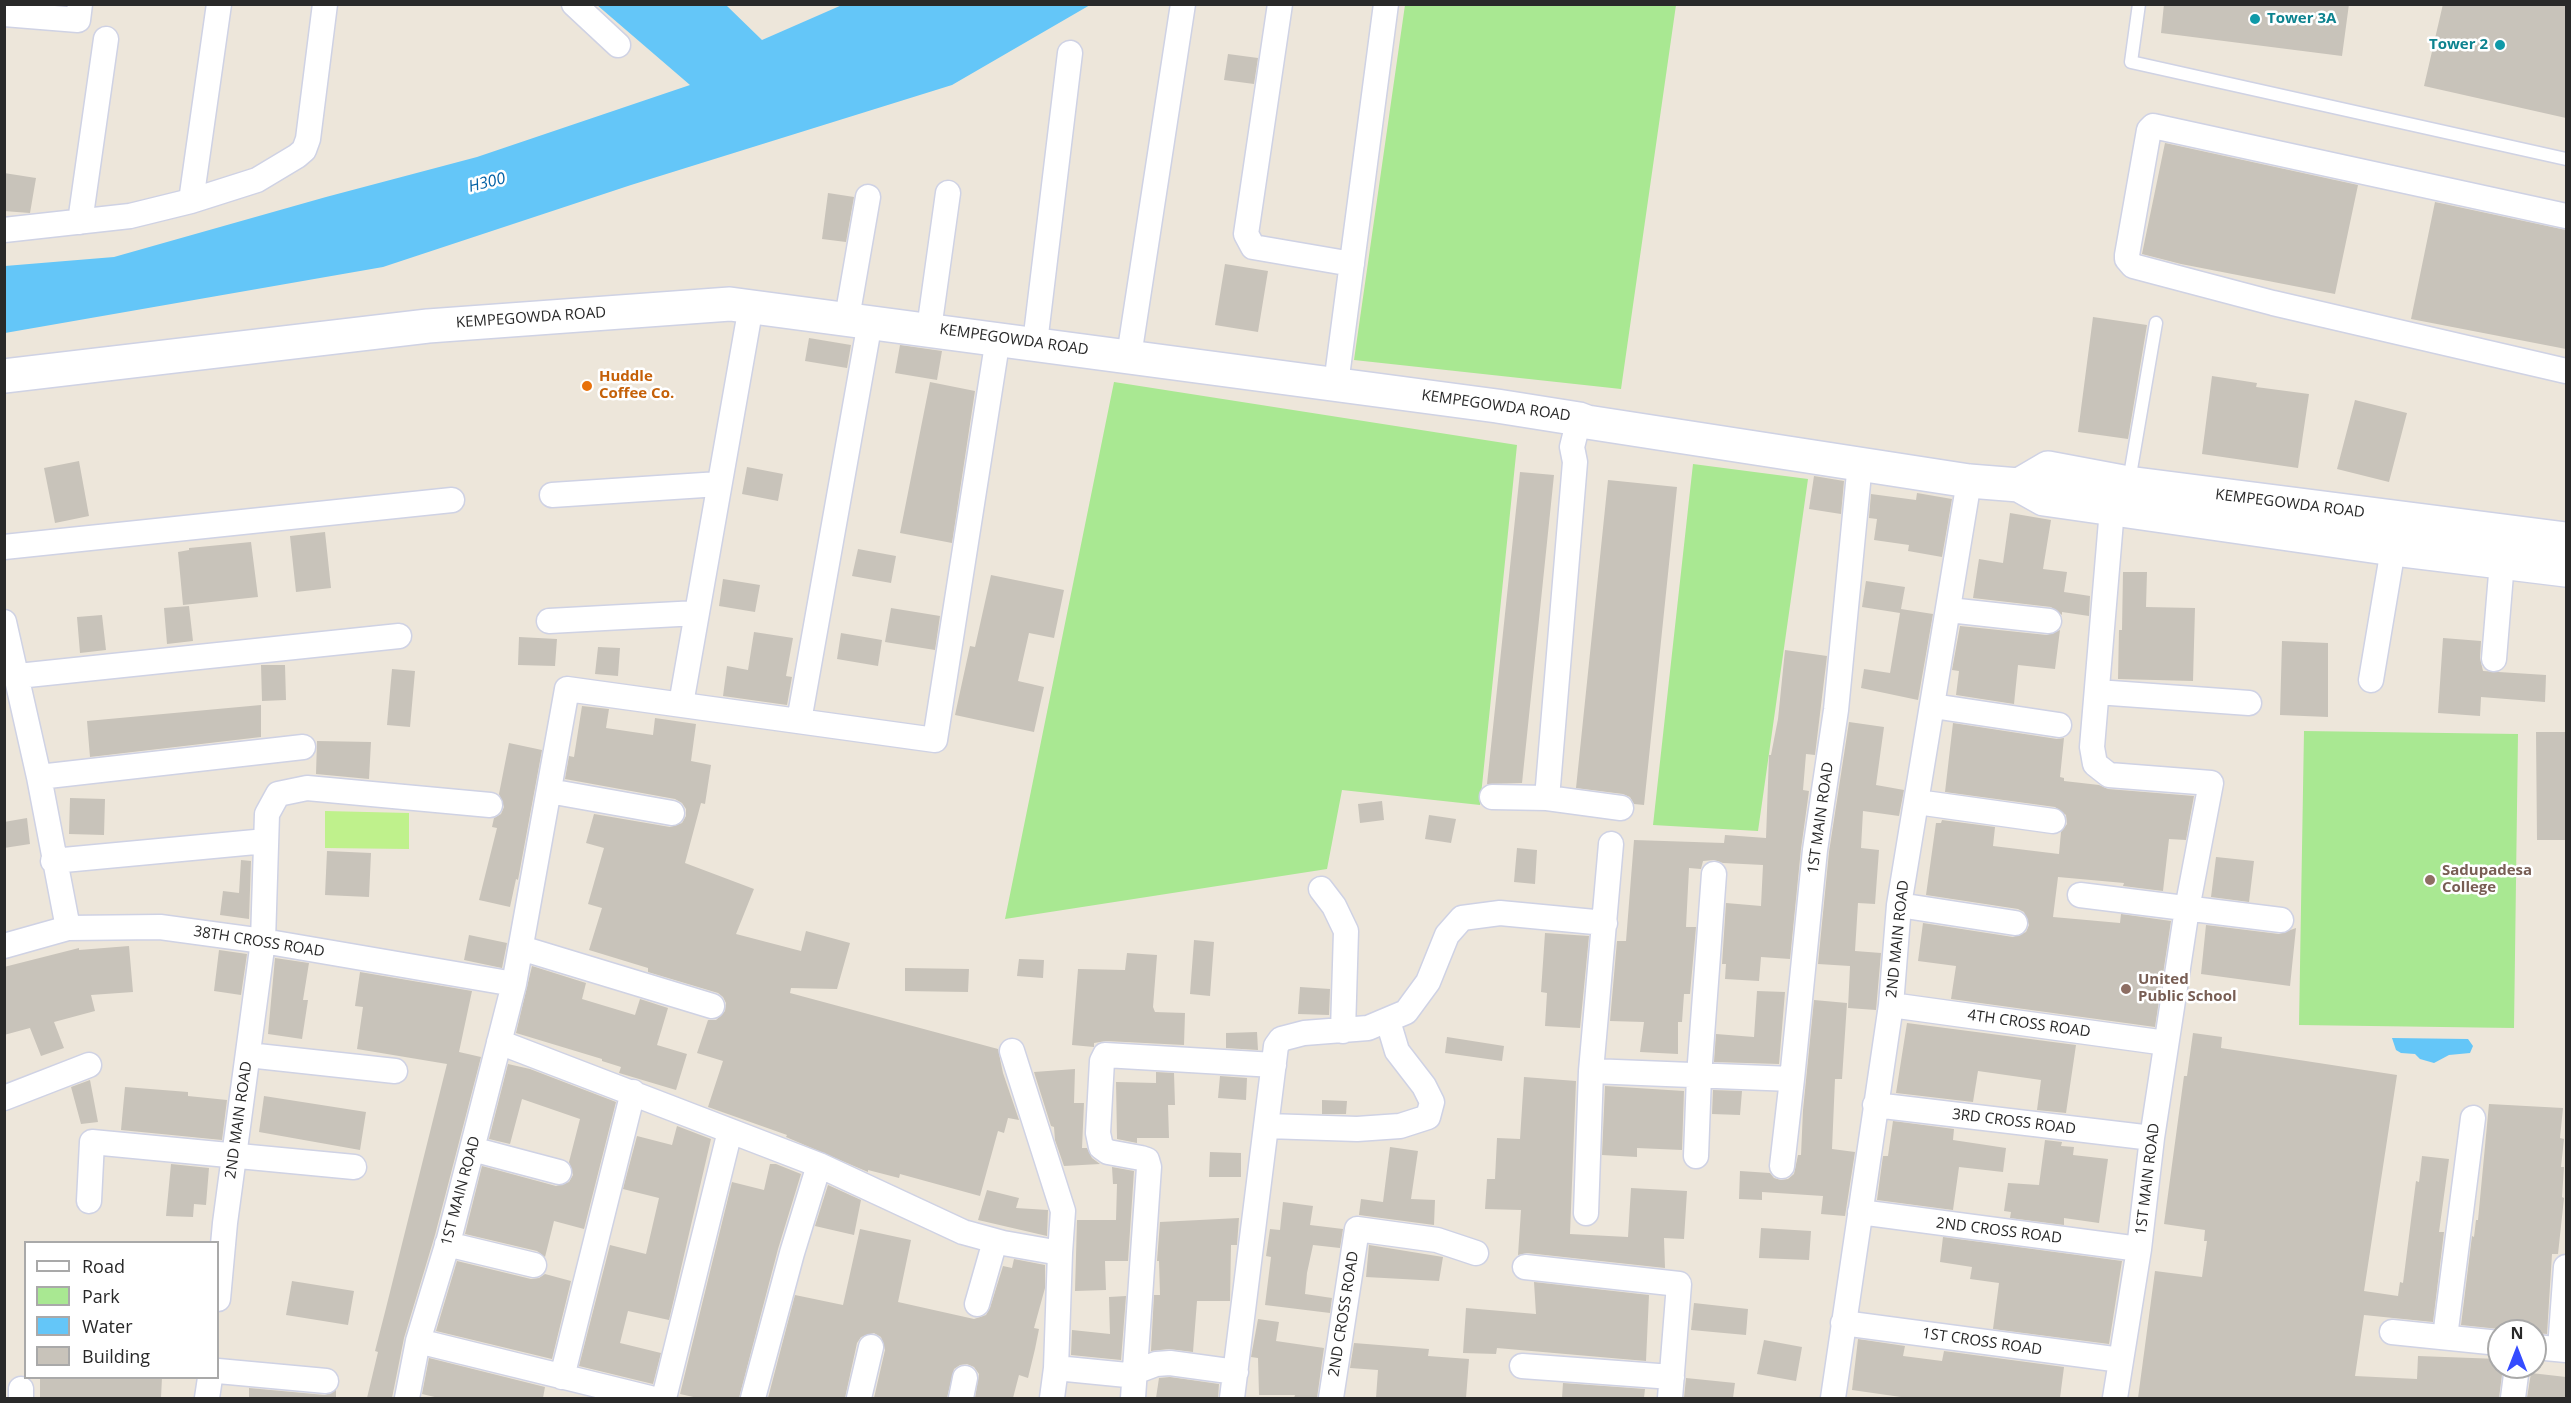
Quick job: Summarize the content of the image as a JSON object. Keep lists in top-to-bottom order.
{
  "streets": {
    "street": [
      "KEMPEGOWDA ROAD",
      "1ST MAIN ROAD",
      "2ND MAIN ROAD",
      "38TH CROSS ROAD",
      "4TH CROSS ROAD",
      "3RD CROSS ROAD",
      "2ND CROSS ROAD",
      "1ST CROSS ROAD"
    ]
  },
  "crossings": [
    ["KEMPEGOWDA ROAD", "1ST MAIN ROAD"],
    ["KEMPEGOWDA ROAD", "2ND MAIN ROAD"],
    ["1ST MAIN ROAD", "38TH CROSS ROAD"],
    ["1ST MAIN ROAD", "4TH CROSS ROAD"],
    ["1ST MAIN ROAD", "3RD CROSS ROAD"],
    ["1ST MAIN ROAD", "2ND CROSS ROAD"],
    ["1ST MAIN ROAD", "1ST CROSS ROAD"],
    ["2ND MAIN ROAD", "38TH CROSS ROAD"],
    ["2ND MAIN ROAD", "4TH CROSS ROAD"],
    ["2ND MAIN ROAD", "3RD CROSS ROAD"],
    ["2ND MAIN ROAD", "2ND CROSS ROAD"],
    ["2ND MAIN ROAD", "1ST CROSS ROAD"]
  ],
  "water": ["H300"],
  "places": [
    "Tower 3A",
    "Tower 2",
    "Huddle Coffee Co.",
    "Sadupadesa College",
    "United Public School"
  ],
  "legend": [
    "Road",
    "Park",
    "Water",
    "Building"
  ],
  "north": "top"
}
